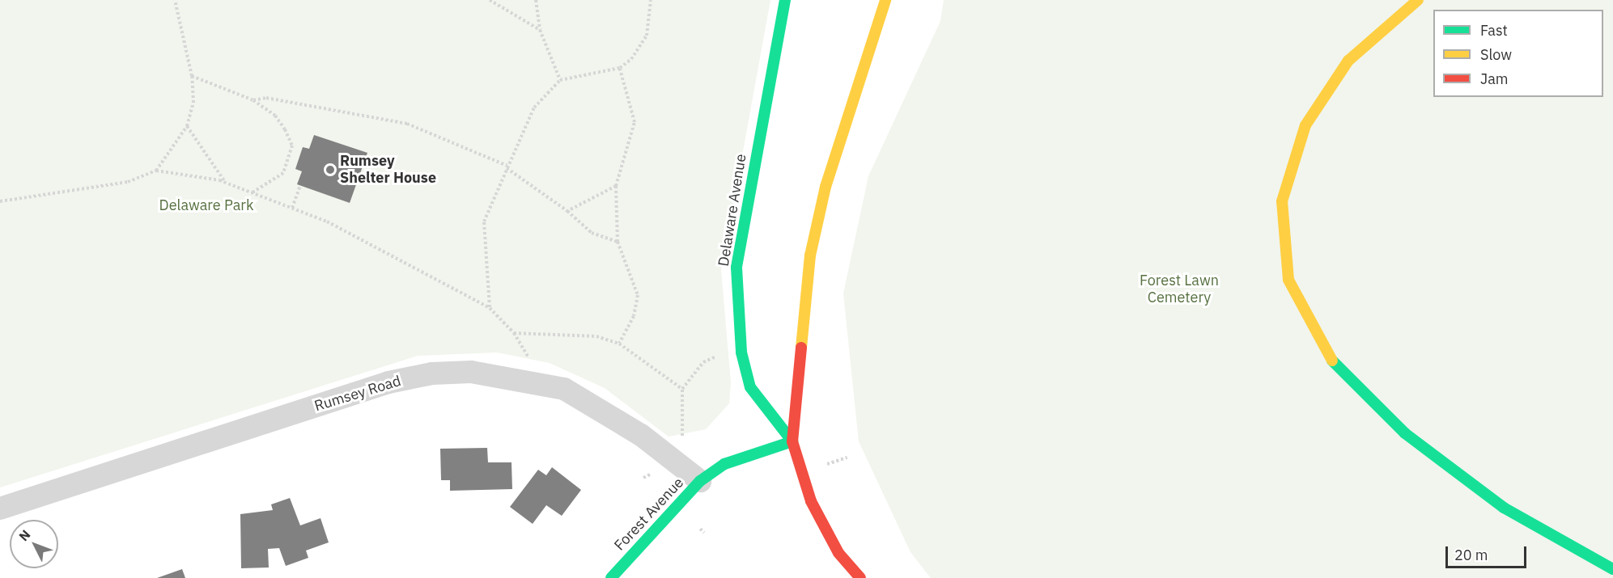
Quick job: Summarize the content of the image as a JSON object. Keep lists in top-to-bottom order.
{
  "streets": {
    "main road": ["Delaware Avenue", "Forest Avenue"],
    "street": ["Rumsey Road"]
  },
  "crossings": [
    ["Delaware Avenue", "Forest Avenue"],
    ["Rumsey Road", "Forest Avenue"]
  ],
  "parks": ["Delaware Park", "Forest Lawn Cemetery"],
  "places": ["Rumsey Shelter House"],
  "legend": ["Fast", "Slow", "Jam"],
  "scale_bar": "20 m",
  "north": "top left"
}
